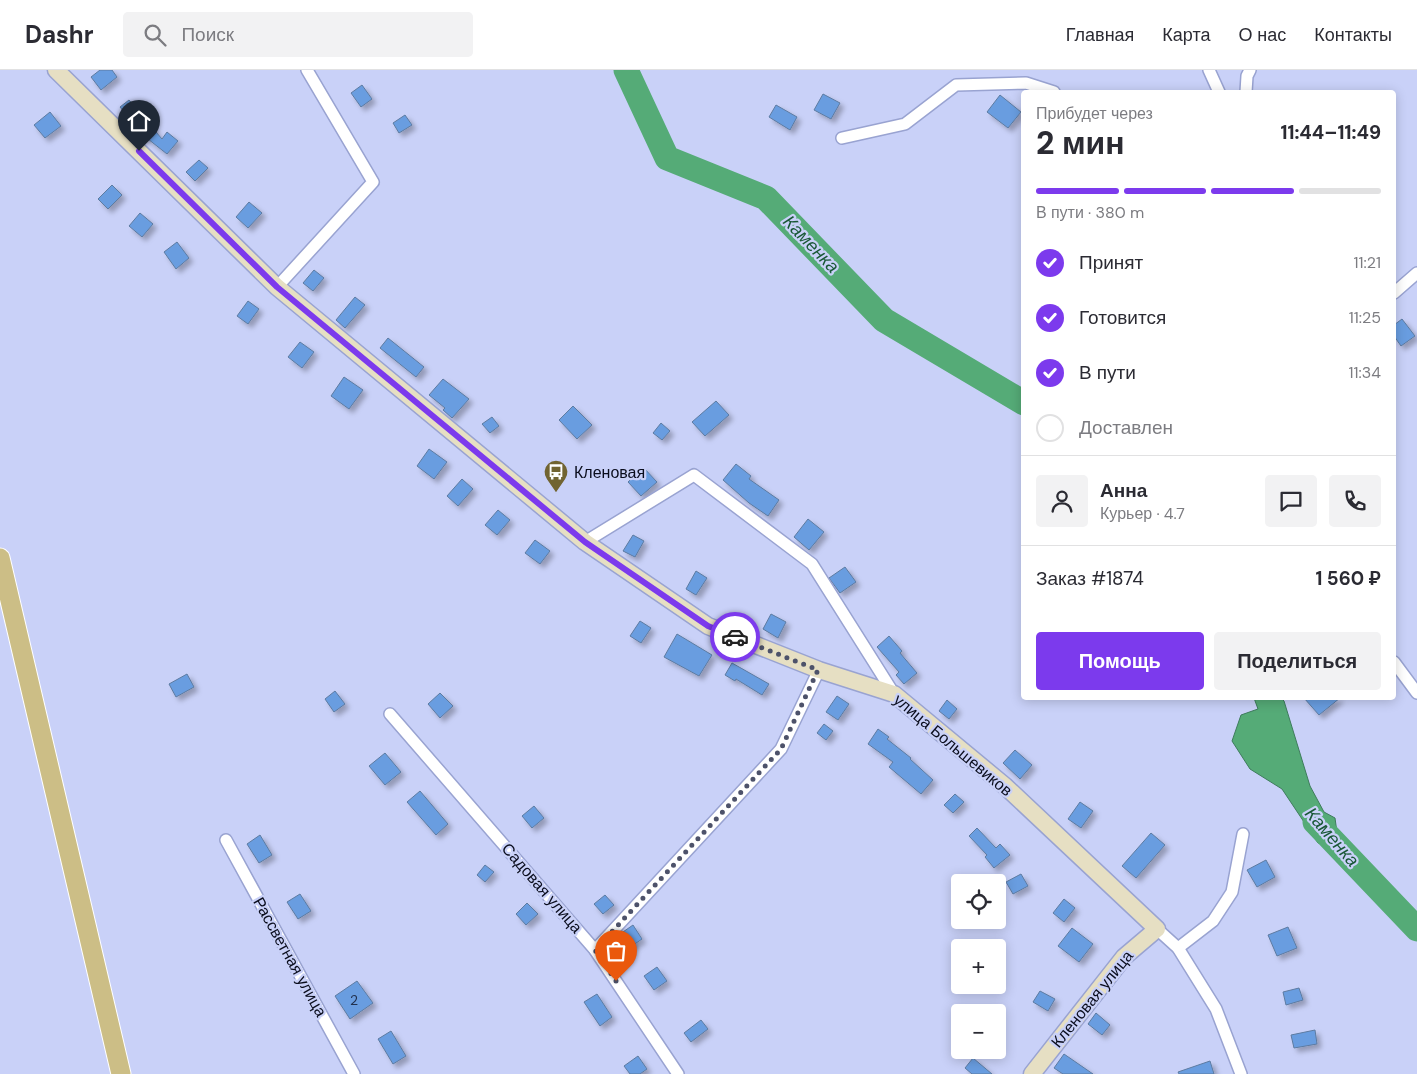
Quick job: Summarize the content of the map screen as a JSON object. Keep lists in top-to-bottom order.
{
  "streets": {
    "street": [
      "улица Большевиков",
      "Садовая улица",
      "Рассветная улица",
      "Кленовая улица"
    ]
  },
  "crossings": [
    ["улица Большевиков", "Кленовая улица"]
  ],
  "water": ["Каменка"],
  "places": {
    "bus stop": ["Кленовая"]
  },
  "house_numbers": ["2"],
  "page": {
    "header": "Dashr",
    "search": "Поиск",
    "nav": [
      "Главная",
      "Карта",
      "О нас",
      "Контакты"
    ],
    "heading": ["2 мин", "Прибудет через", "11:44–11:49"],
    "panel": [
      "Анна",
      "Курьер · 4.7",
      "Заказ #1874",
      "1 560 ₽"
    ],
    "bar": "В пути · 380 m",
    "list": [
      ["Принят", "11:21"],
      ["Готовится", "11:25"],
      ["В пути", "11:34"],
      "Доставлен"
    ],
    "buttons": ["Помощь", "Поделиться"],
    "map_buttons": ["+", "−"]
  }
}
